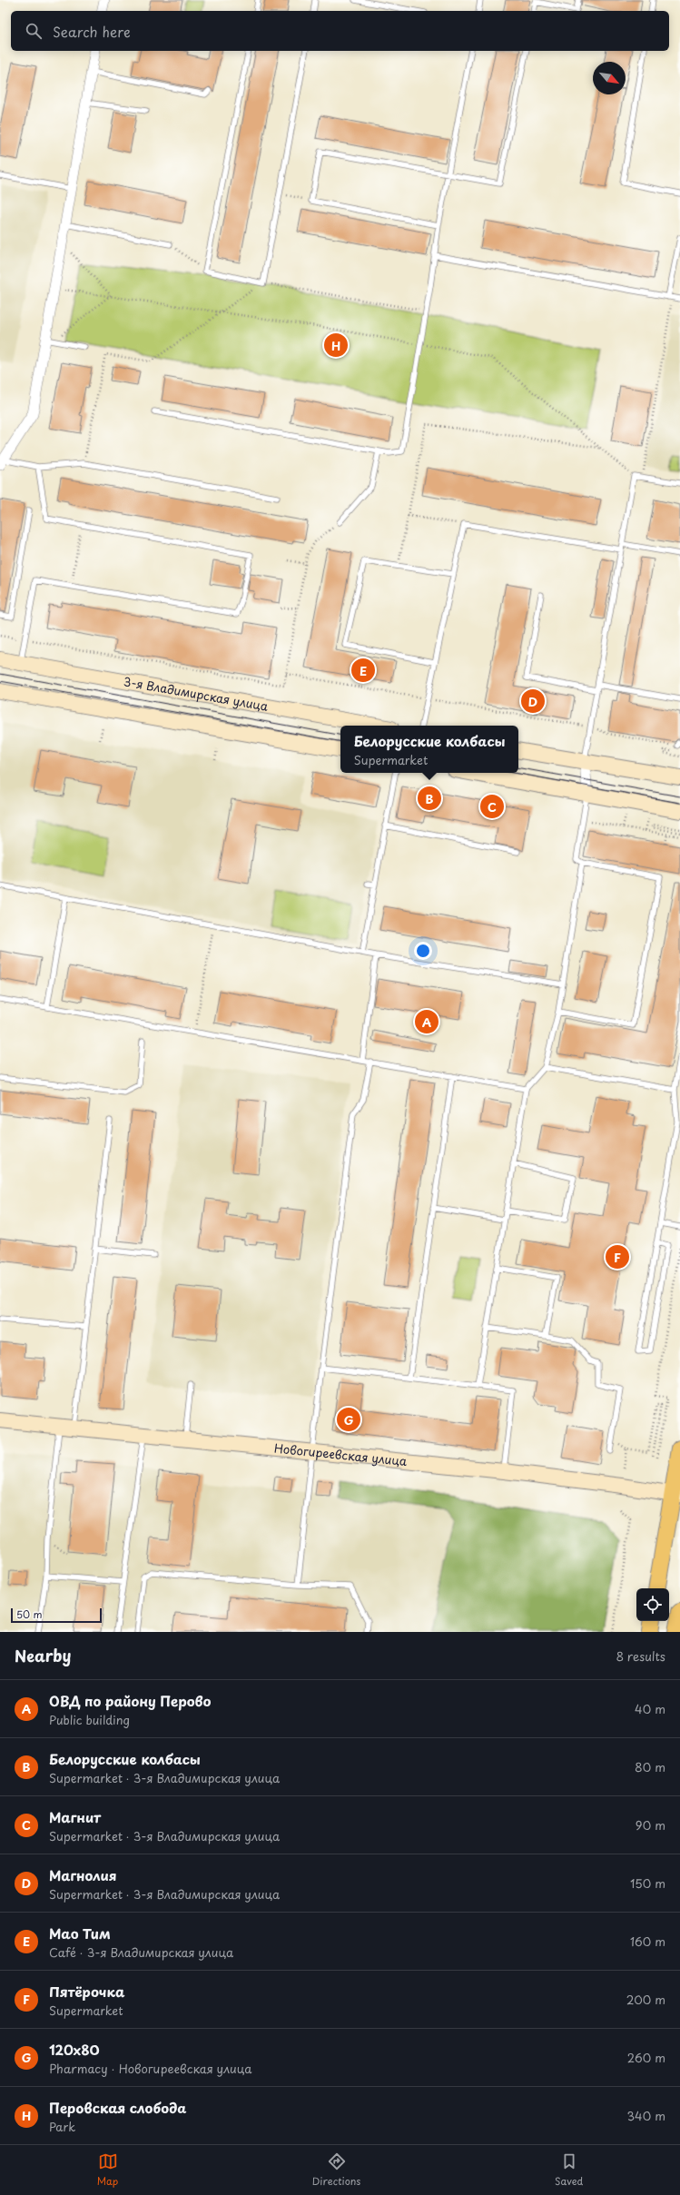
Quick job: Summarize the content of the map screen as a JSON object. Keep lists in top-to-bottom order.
{
  "streets": {
    "street": ["3-я Владимирская улица", "Новогиреевская улица"]
  },
  "scale_bar": "50 m",
  "north": "bottom right",
  "page": {
    "search": "Search here",
    "pins": [
      "H",
      "E",
      "D",
      "B",
      "C",
      "A",
      "F",
      "G"
    ],
    "popup": ["Белорусские колбасы", "Supermarket"],
    "scale": "50 m",
    "heading": ["Nearby", "8 results"],
    "list": [
      {
        "mark": "A",
        "name": "ОВД по району Перово",
        "note": "Public building",
        "value": "40 m"
      },
      {
        "mark": "B",
        "name": "Белорусские колбасы",
        "note": "Supermarket · 3-я Владимирская улица",
        "value": "80 m"
      },
      {
        "mark": "C",
        "name": "Магнит",
        "note": "Supermarket · 3-я Владимирская улица",
        "value": "90 m"
      },
      {
        "mark": "D",
        "name": "Магнолия",
        "note": "Supermarket · 3-я Владимирская улица",
        "value": "150 m"
      },
      {
        "mark": "E",
        "name": "Мао Тим",
        "note": "Café · 3-я Владимирская улица",
        "value": "160 m"
      },
      {
        "mark": "F",
        "name": "Пятёрочка",
        "note": "Supermarket",
        "value": "200 m"
      },
      {
        "mark": "G",
        "name": "120x80",
        "note": "Pharmacy · Новогиреевская улица",
        "value": "260 m"
      },
      {
        "mark": "H",
        "name": "Перовская слобода",
        "note": "Park",
        "value": "340 m"
      }
    ],
    "nav": ["Map", "Directions", "Saved"]
  }
}
